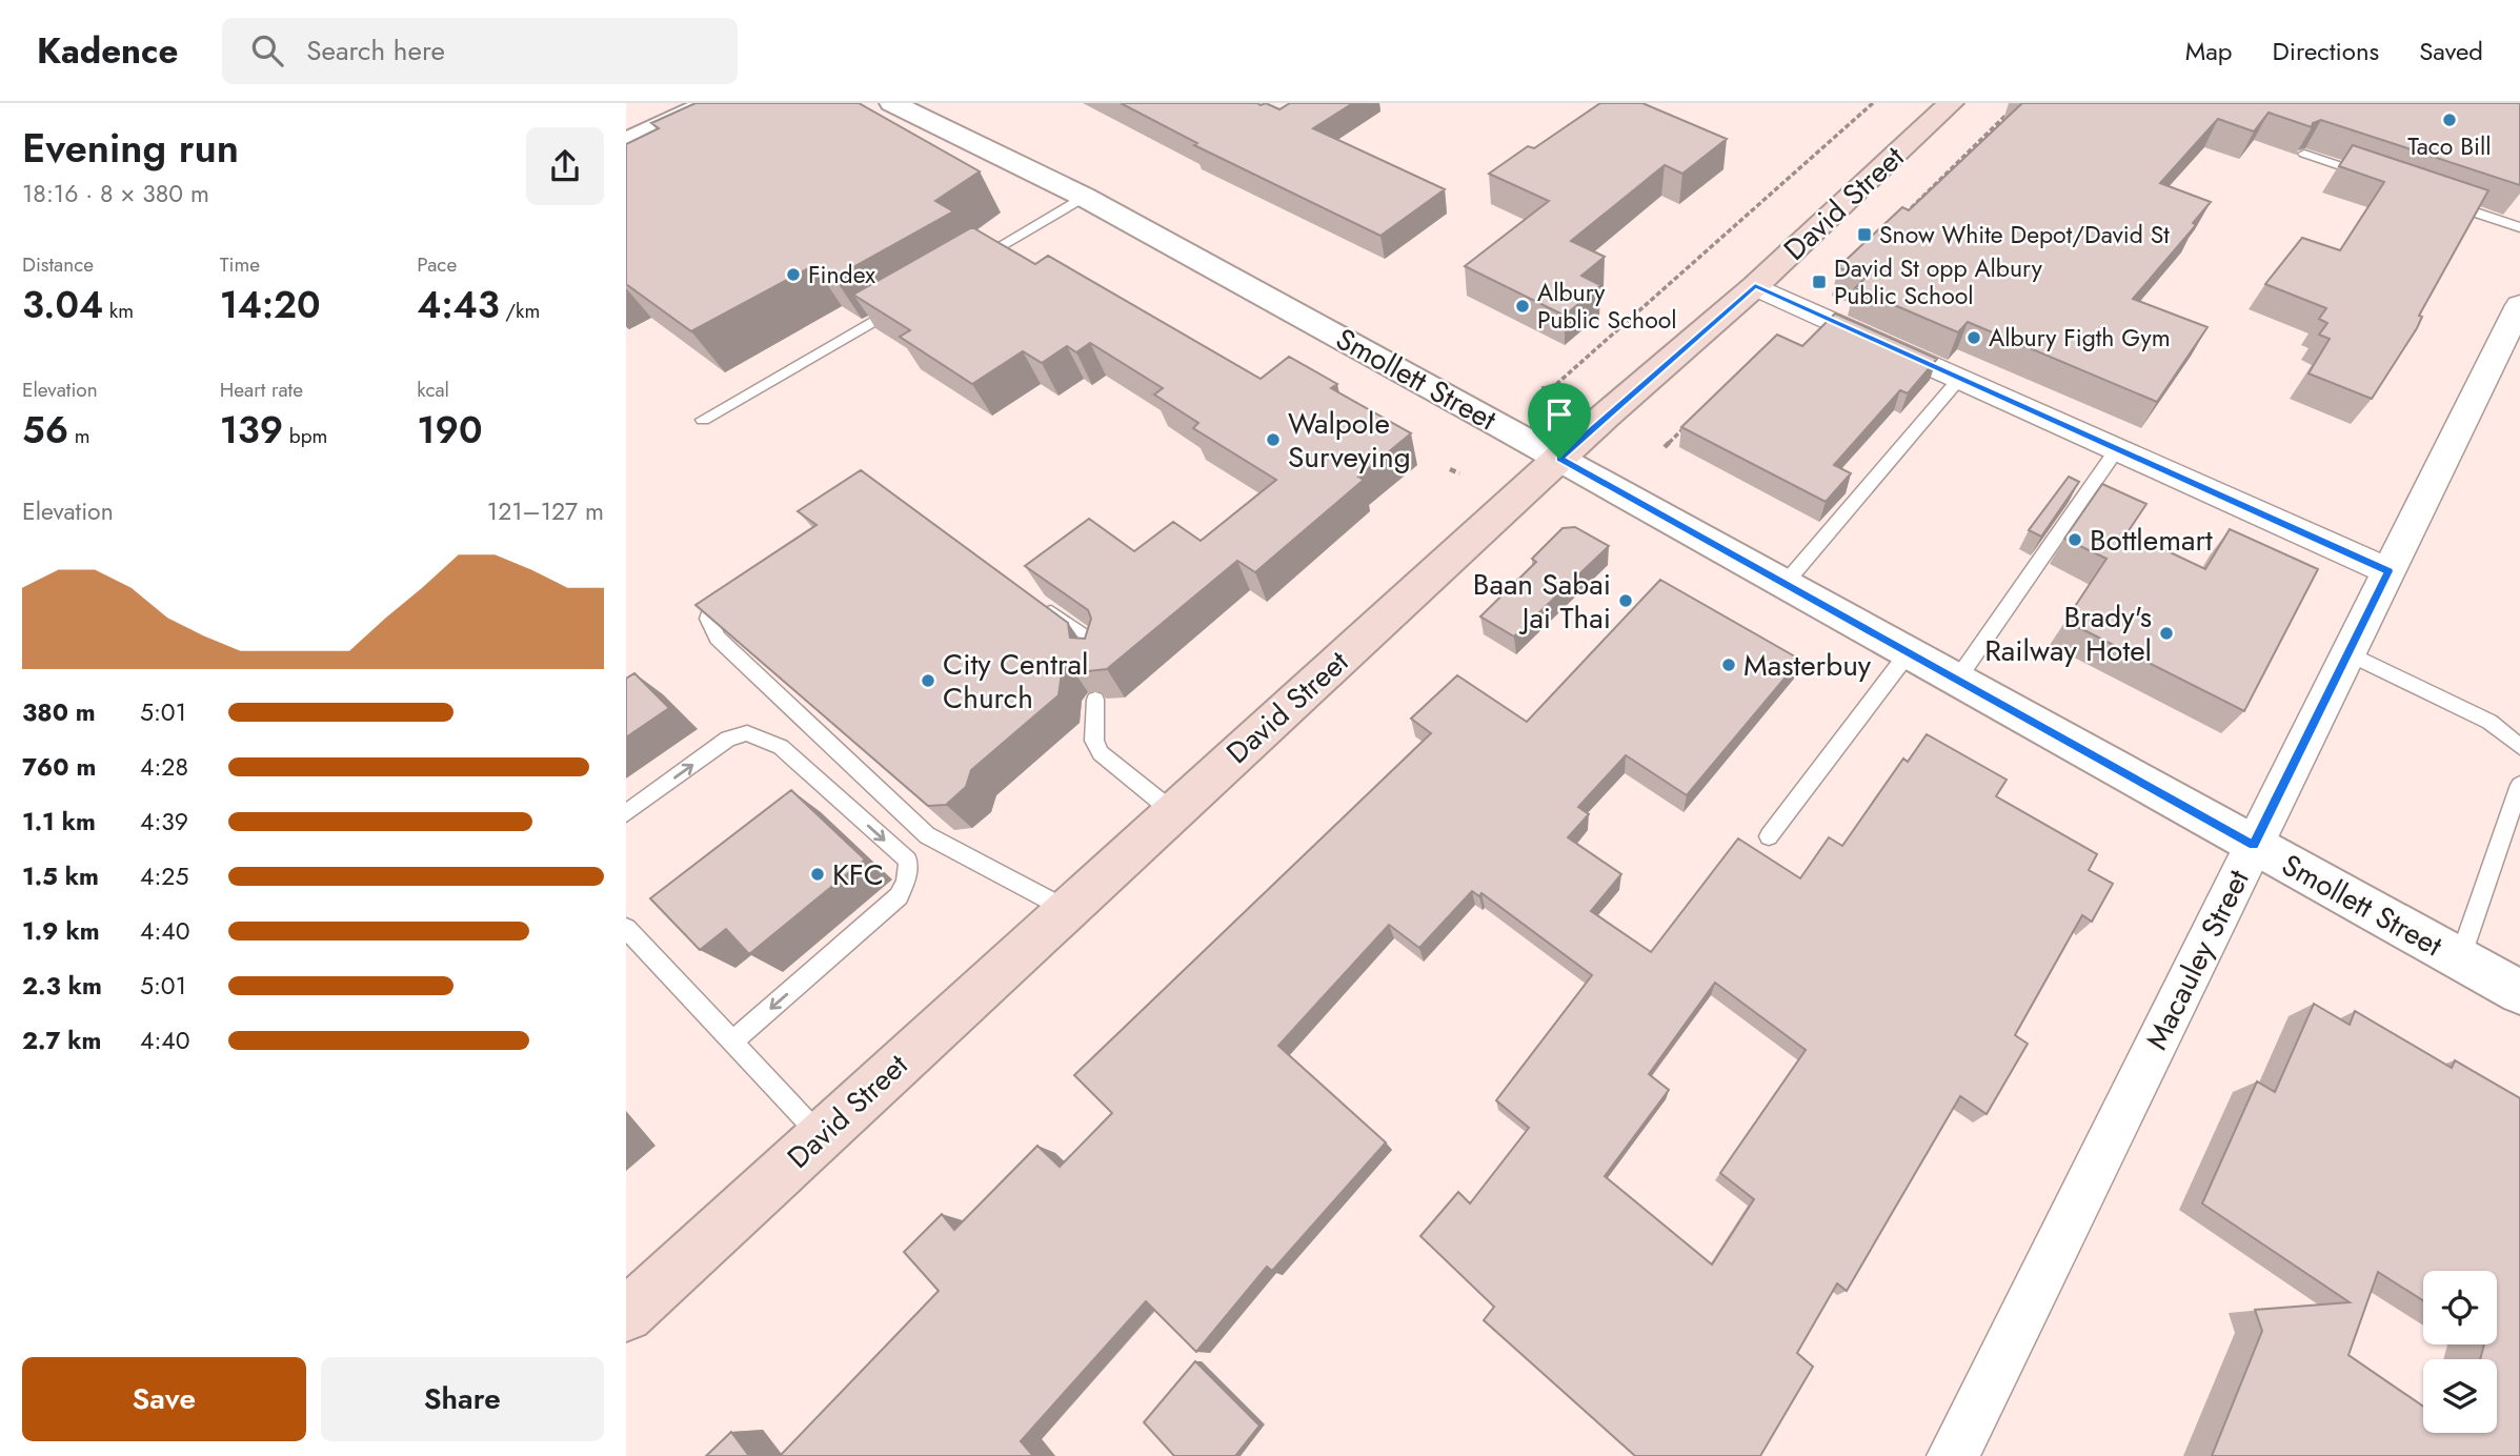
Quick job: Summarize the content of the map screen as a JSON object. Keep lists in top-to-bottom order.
{
  "streets": {
    "main road": ["David Street"],
    "street": ["Smollett Street", "Macauley Street"]
  },
  "crossings": [
    ["David Street", "Smollett Street"],
    ["Smollett Street", "Macauley Street"]
  ],
  "places": {
    "other": [
      "Taco Bill",
      "Findex",
      "Albury Public School",
      "Albury Figth Gym",
      "Walpole Surveying",
      "Bottlemart",
      "Baan Sabai Jai Thai",
      "Brady's Railway Hotel",
      "Masterbuy",
      "City Central Church",
      "KFC"
    ],
    "transit": ["Snow White Depot/David St", "David St opp Albury Public School"]
  },
  "page": {
    "header": "Kadence",
    "search": "Search here",
    "nav": ["Map", "Directions", "Saved"],
    "heading": ["Evening run", "18:16 · 8 × 380 m"],
    "stats": [
      ["Distance", "3.04 km"],
      ["Time", "14:20"],
      ["Pace", "4:43 /km"],
      ["Elevation", "56 m"],
      ["Heart rate", "139 bpm"],
      ["kcal", "190"]
    ],
    "chart": ["Elevation", "121–127 m"],
    "list": [
      {
        "name": "380 m",
        "note": "5:01"
      },
      {
        "name": "760 m",
        "note": "4:28"
      },
      {
        "name": "1.1 km",
        "note": "4:39"
      },
      {
        "name": "1.5 km",
        "note": "4:25"
      },
      {
        "name": "1.9 km",
        "note": "4:40"
      },
      {
        "name": "2.3 km",
        "note": "5:01"
      },
      {
        "name": "2.7 km",
        "note": "4:40"
      }
    ],
    "buttons": ["Save", "Share"]
  }
}
